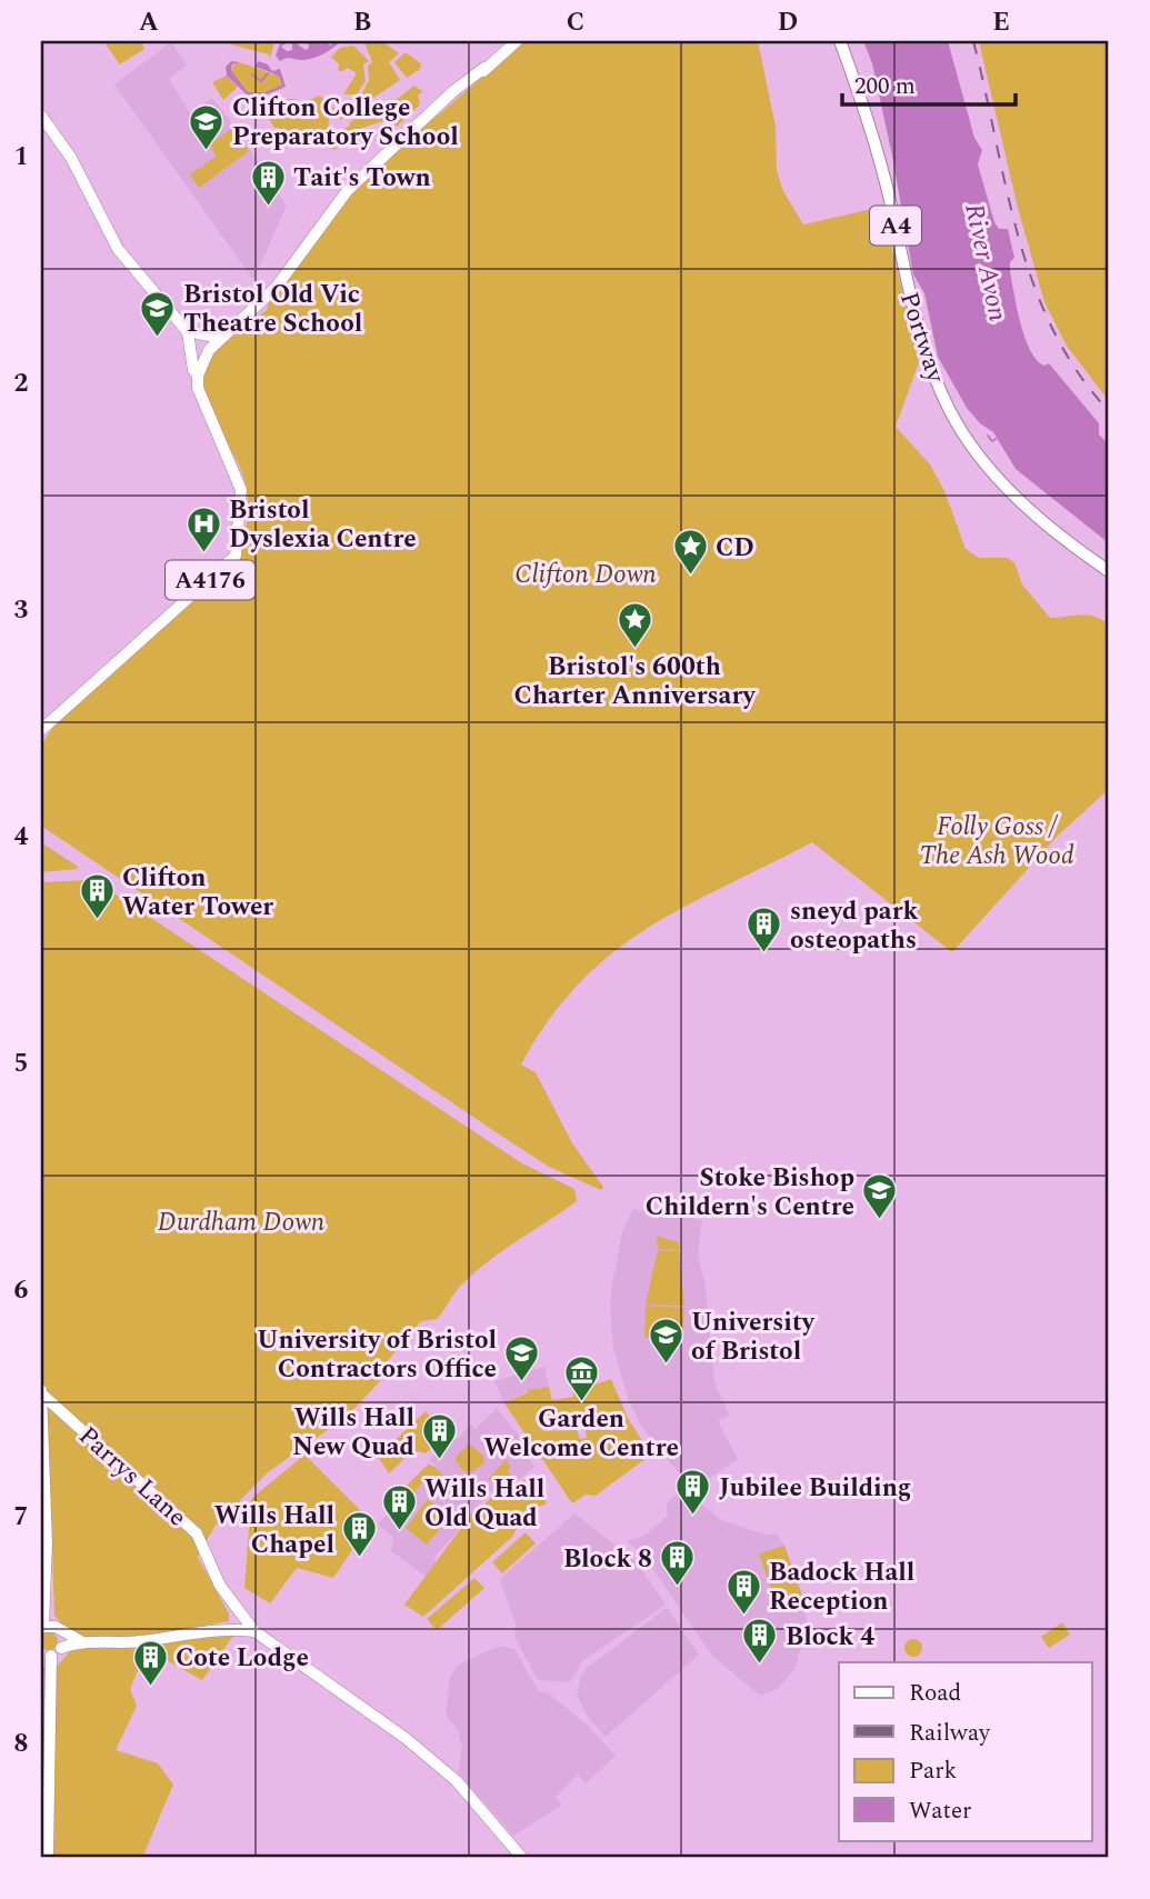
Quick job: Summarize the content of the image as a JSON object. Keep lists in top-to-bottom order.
{
  "streets": {
    "highway": ["A4", "Portway"],
    "main road": ["A4176", "Parrys Lane"]
  },
  "water": ["River Avon"],
  "parks": ["Clifton Down", "Folly Goss / The Ash Wood", "Durdham Down"],
  "places": {
    "school or university": [
      "Clifton College Preparatory School",
      "Bristol Old Vic Theatre School",
      "Stoke Bishop Childern's Centre",
      "University of Bristol",
      "University of Bristol Contractors Office"
    ],
    "building": [
      "Tait's Town",
      "Clifton Water Tower",
      "sneyd park osteopaths",
      "Wills Hall New Quad",
      "Jubilee Building",
      "Wills Hall Old Quad",
      "Wills Hall Chapel",
      "Block 8",
      "Badock Hall Reception",
      "Block 4",
      "Cote Lodge"
    ],
    "hospital": ["Bristol Dyslexia Centre"],
    "place": ["CD", "Bristol's 600th Charter Anniversary"],
    "museum": ["Garden Welcome Centre"]
  },
  "legend": [
    "Road",
    "Railway",
    "Park",
    "Water"
  ],
  "scale_bar": "200 m",
  "grid": {
    "columns": [
      "A",
      "B",
      "C",
      "D",
      "E"
    ],
    "rows": [
      "1",
      "2",
      "3",
      "4",
      "5",
      "6",
      "7",
      "8"
    ]
  }
}
